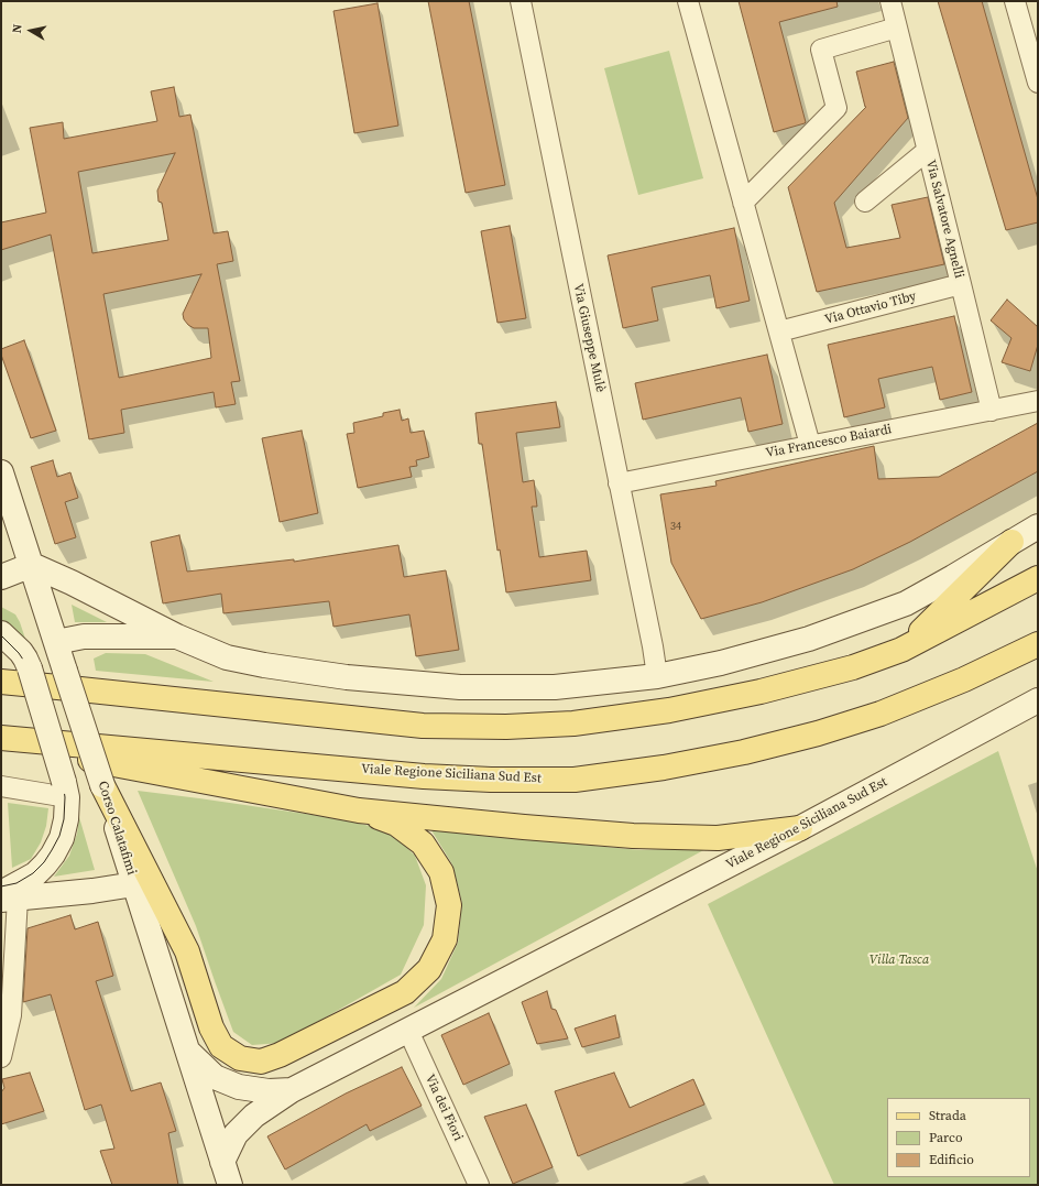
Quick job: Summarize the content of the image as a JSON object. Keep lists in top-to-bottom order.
{
  "streets": {
    "main road": ["Viale Regione Siciliana Sud Est"],
    "street": [
      "Via Salvatore Agnelli",
      "Via Ottavio Tiby",
      "Via Giuseppe Mulè",
      "Via Francesco Baiardi",
      "Corso Calatafimi",
      "Via dei Fiori"
    ]
  },
  "crossings": [
    ["Via Salvatore Agnelli", "Via Ottavio Tiby"],
    ["Via Salvatore Agnelli", "Via Francesco Baiardi"],
    ["Via Giuseppe Mulè", "Via Francesco Baiardi"],
    ["Viale Regione Siciliana Sud Est", "Corso Calatafimi"],
    ["Viale Regione Siciliana Sud Est", "Via dei Fiori"]
  ],
  "parks": ["Villa Tasca"],
  "house_numbers": ["34"],
  "legend": ["Strada", "Parco", "Edificio"],
  "north": "left"
}
